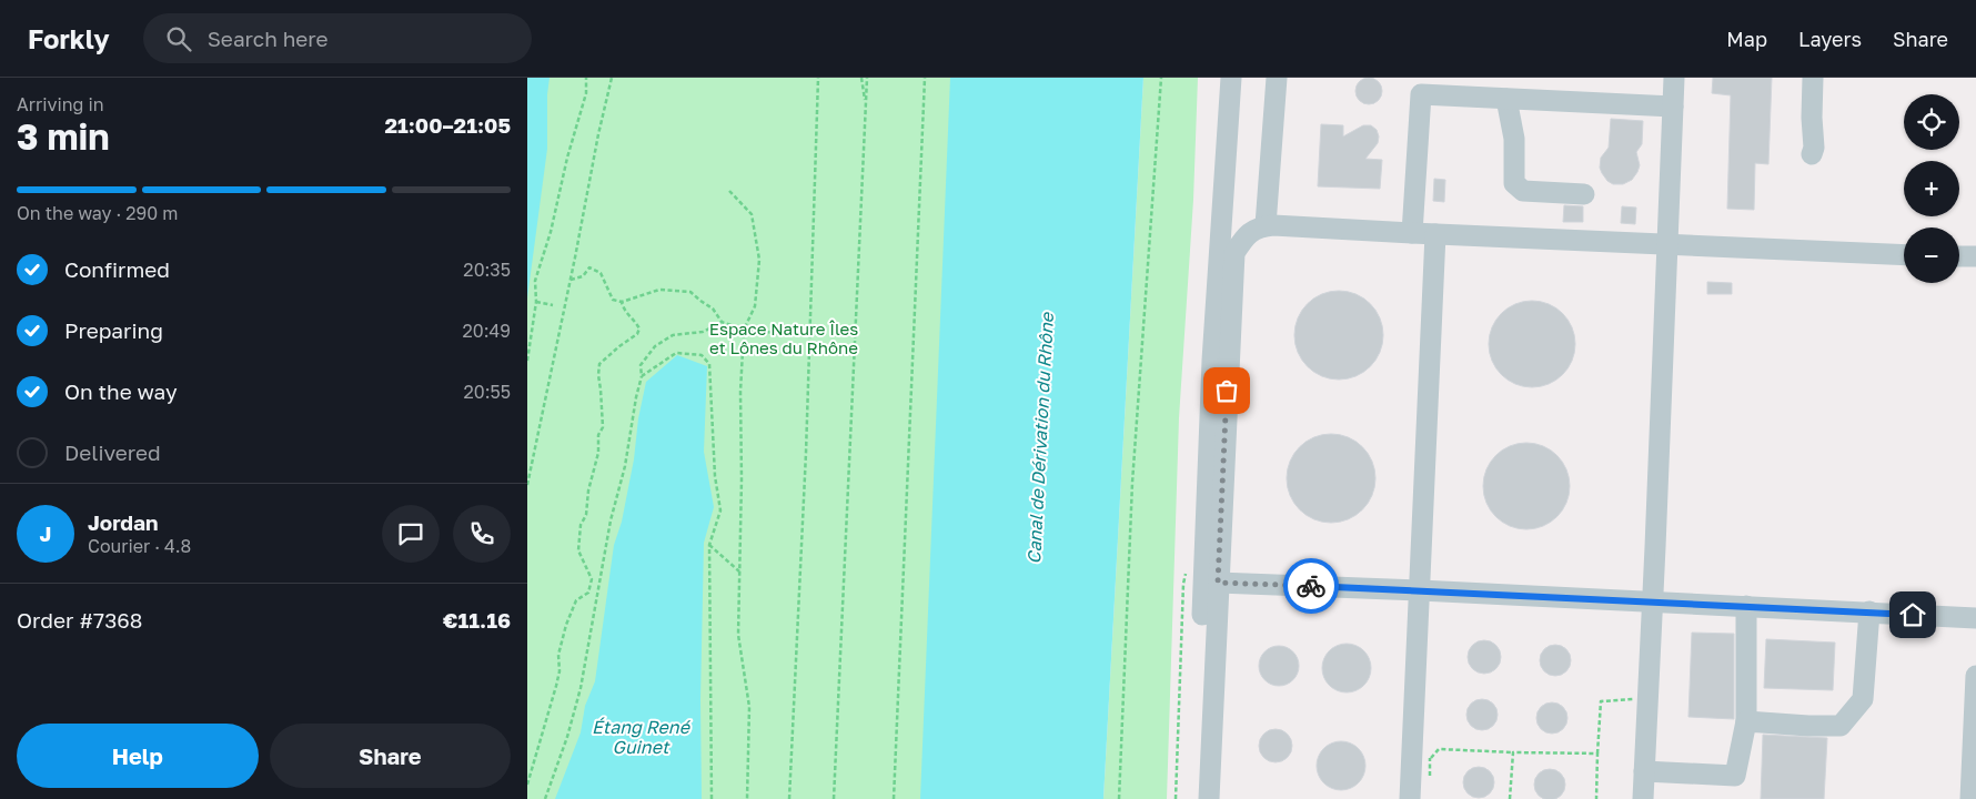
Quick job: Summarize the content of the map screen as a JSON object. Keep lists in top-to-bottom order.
{
  "water": ["Canal de Dérivation du Rhône", "Étang René Guinet"],
  "parks": ["Espace Nature Îles et Lônes du Rhône"],
  "page": {
    "header": "Forkly",
    "search": "Search here",
    "nav": ["Map", "Layers", "Share"],
    "heading": ["3 min", "Arriving in", "21:00–21:05"],
    "panel": [
      "Jordan",
      "Courier · 4.8",
      "Order #7368",
      "€11.16"
    ],
    "map_buttons": ["+", "−"],
    "bar": "On the way · 290 m",
    "list": [
      ["Confirmed", "20:35"],
      ["Preparing", "20:49"],
      ["On the way", "20:55"],
      "Delivered"
    ],
    "round": "J",
    "buttons": ["Help", "Share"]
  }
}
